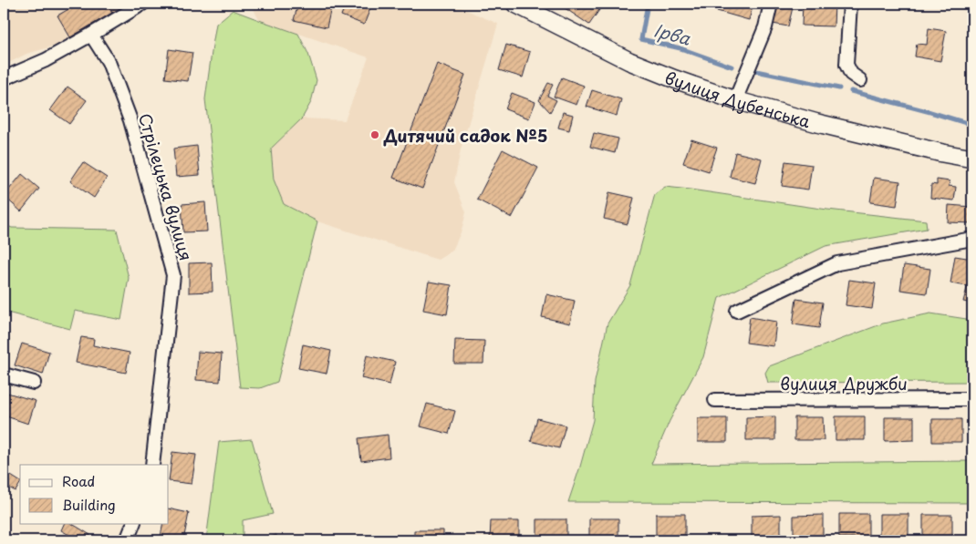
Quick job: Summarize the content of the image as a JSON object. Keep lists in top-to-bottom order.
{
  "streets": {
    "main road": ["вулиця Дубенська"],
    "street": ["Стрілецька вулиця", "вулиця Дружби"]
  },
  "water": ["Ірва"],
  "places": ["Дитячий садок №5"],
  "legend": ["Road", "Building"]
}
